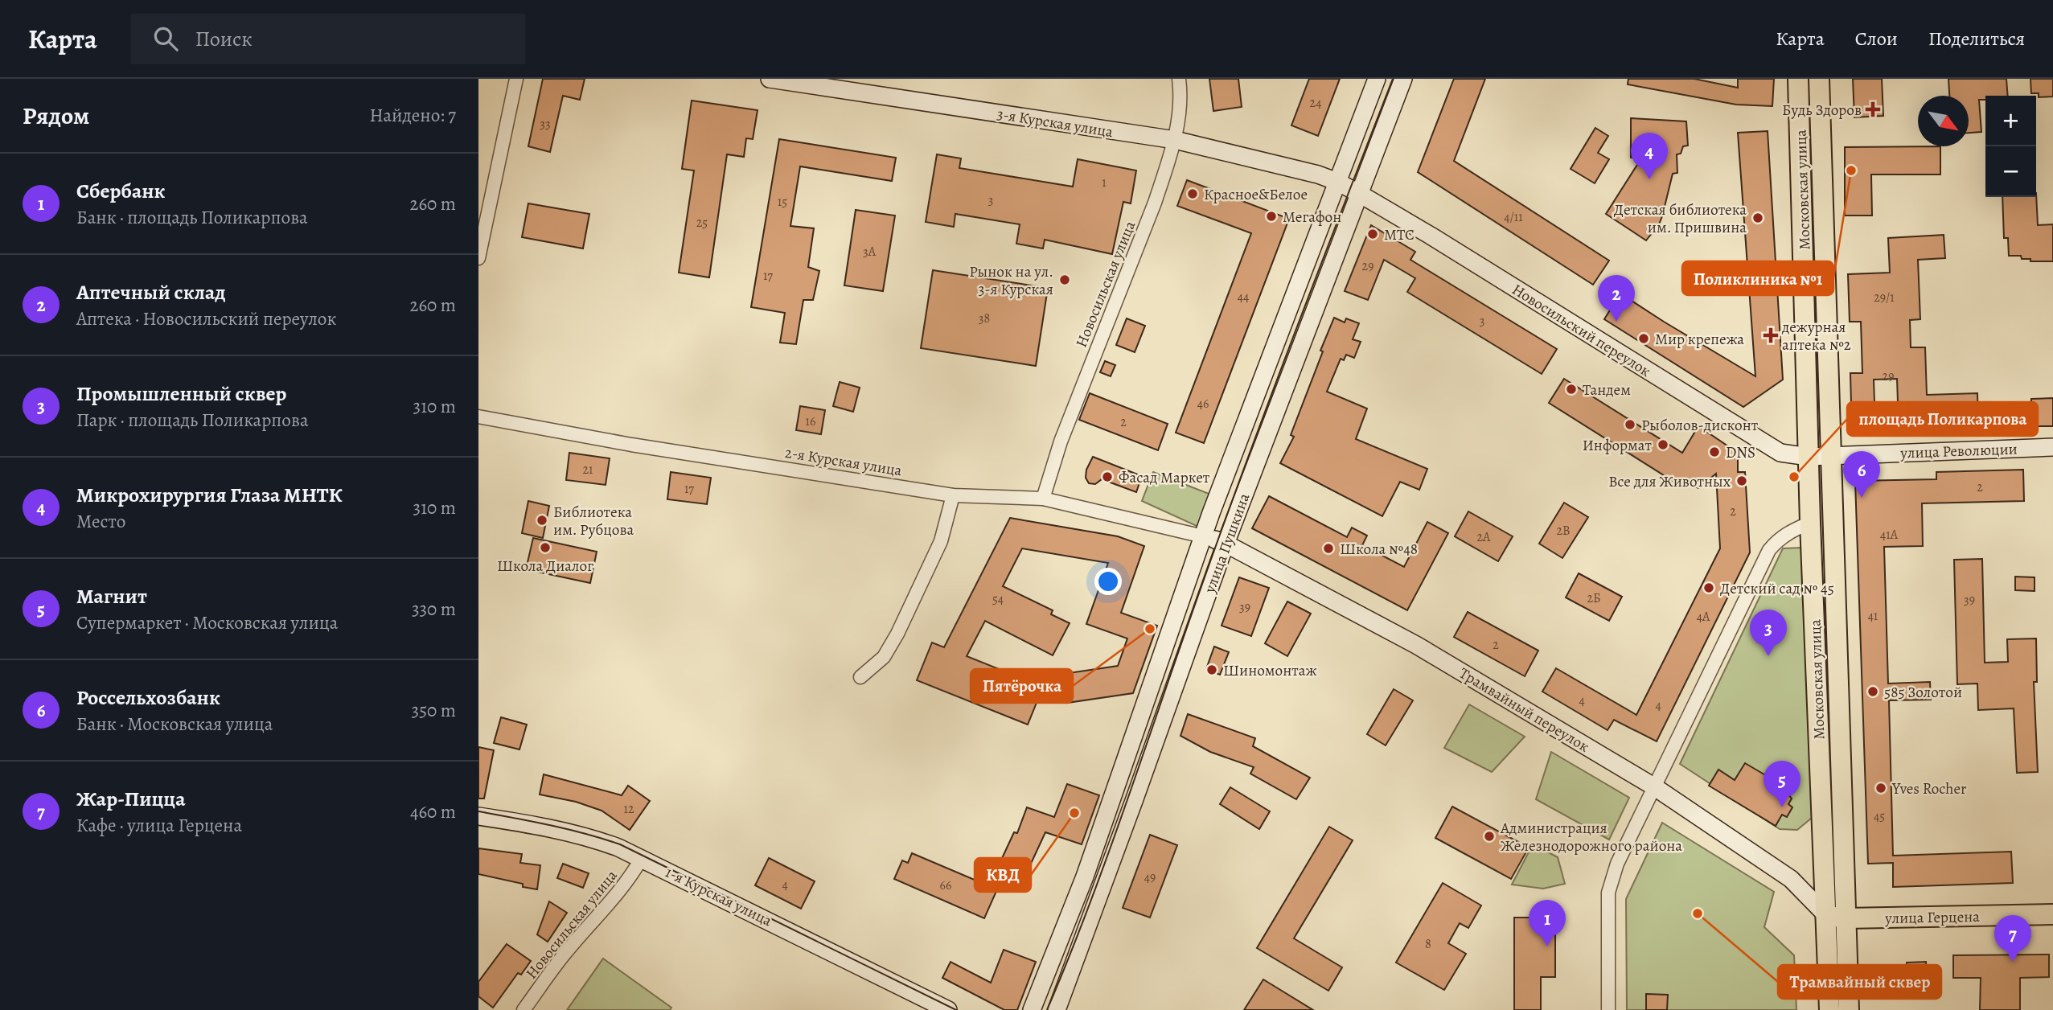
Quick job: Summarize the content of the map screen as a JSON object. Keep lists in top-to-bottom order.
{
  "streets": {
    "main road": [
      "3-я Курская улица",
      "Московская улица",
      "Новосильский переулок",
      "улица Революции",
      "улица Пушкина",
      "Трамвайный переулок",
      "1-я Курская улица",
      "улица Герцена"
    ],
    "street": ["Новосильская улица", "2-я Курская улица"]
  },
  "crossings": [
    ["3-я Курская улица", "Новосильская улица"],
    ["3-я Курская улица", "Новосильский переулок"],
    ["3-я Курская улица", "улица Пушкина"],
    ["Московская улица", "Новосильский переулок"],
    ["Московская улица", "улица Революции"],
    ["Московская улица", "Трамвайный переулок"],
    ["Московская улица", "улица Герцена"],
    ["Новосильская улица", "2-я Курская улица"],
    ["Новосильская улица", "1-я Курская улица"],
    ["Новосильский переулок", "улица Революции"],
    ["Новосильский переулок", "улица Пушкина"],
    ["2-я Курская улица", "улица Пушкина"],
    ["2-я Курская улица", "Трамвайный переулок"],
    ["улица Пушкина", "Трамвайный переулок"],
    ["Трамвайный переулок", "улица Герцена"]
  ],
  "places": {
    "health": ["Будь Здоров", "дежурная аптека №2"],
    "other": [
      "Поликлиника №1",
      "Красное&Белое",
      "Мегафон",
      "Детская библиотека им. Пришвина",
      "МТС",
      "Рынок на ул. 3-я Курская",
      "Мир крепежа",
      "Тандем",
      "Рыболов-дисконт",
      "Информат",
      "DNS",
      "Фасад Маркет",
      "площадь Поликарпова",
      "Все для Животных",
      "Библиотека им. Рубцова",
      "Школа Диалог",
      "Школа №48",
      "Детский сад № 45",
      "Пятёрочка",
      "Шиномонтаж",
      "585 Золотой",
      "Yves Rocher",
      "КВД",
      "Администрация Железнодорожного района",
      "Трамвайный сквер"
    ]
  },
  "house_numbers": [
    "24",
    "33",
    "1",
    "3",
    "15",
    "4/11",
    "25",
    "3А",
    "29",
    "17",
    "44",
    "29/1",
    "38",
    "3",
    "29",
    "46",
    "16",
    "2",
    "21",
    "2",
    "17",
    "2",
    "2В",
    "41А",
    "2А",
    "2Б",
    "54",
    "39",
    "39",
    "41",
    "4А",
    "2",
    "4",
    "4",
    "12",
    "45",
    "49",
    "4",
    "66",
    "8"
  ],
  "north": "bottom right",
  "page": {
    "header": "Карта",
    "search": "Поиск",
    "nav": ["Карта", "Слои", "Поделиться"],
    "heading": ["Рядом", "Найдено: 7"],
    "map_buttons": ["+", "−"],
    "pins": [
      "4",
      "2",
      "6",
      "3",
      "5",
      "1",
      "7"
    ],
    "list": [
      {
        "mark": "1",
        "name": "Сбербанк",
        "note": "Банк · площадь Поликарпова",
        "value": "260 m"
      },
      {
        "mark": "2",
        "name": "Аптечный склад",
        "note": "Аптека · Новосильский переулок",
        "value": "260 m"
      },
      {
        "mark": "3",
        "name": "Промышленный сквер",
        "note": "Парк · площадь Поликарпова",
        "value": "310 m"
      },
      {
        "mark": "4",
        "name": "Микрохирургия Глаза МНТК",
        "note": "Место",
        "value": "310 m"
      },
      {
        "mark": "5",
        "name": "Магнит",
        "note": "Супермаркет · Московская улица",
        "value": "330 m"
      },
      {
        "mark": "6",
        "name": "Россельхозбанк",
        "note": "Банк · Московская улица",
        "value": "350 m"
      },
      {
        "mark": "7",
        "name": "Жар-Пицца",
        "note": "Кафе · улица Герцена",
        "value": "460 m"
      }
    ]
  }
}
